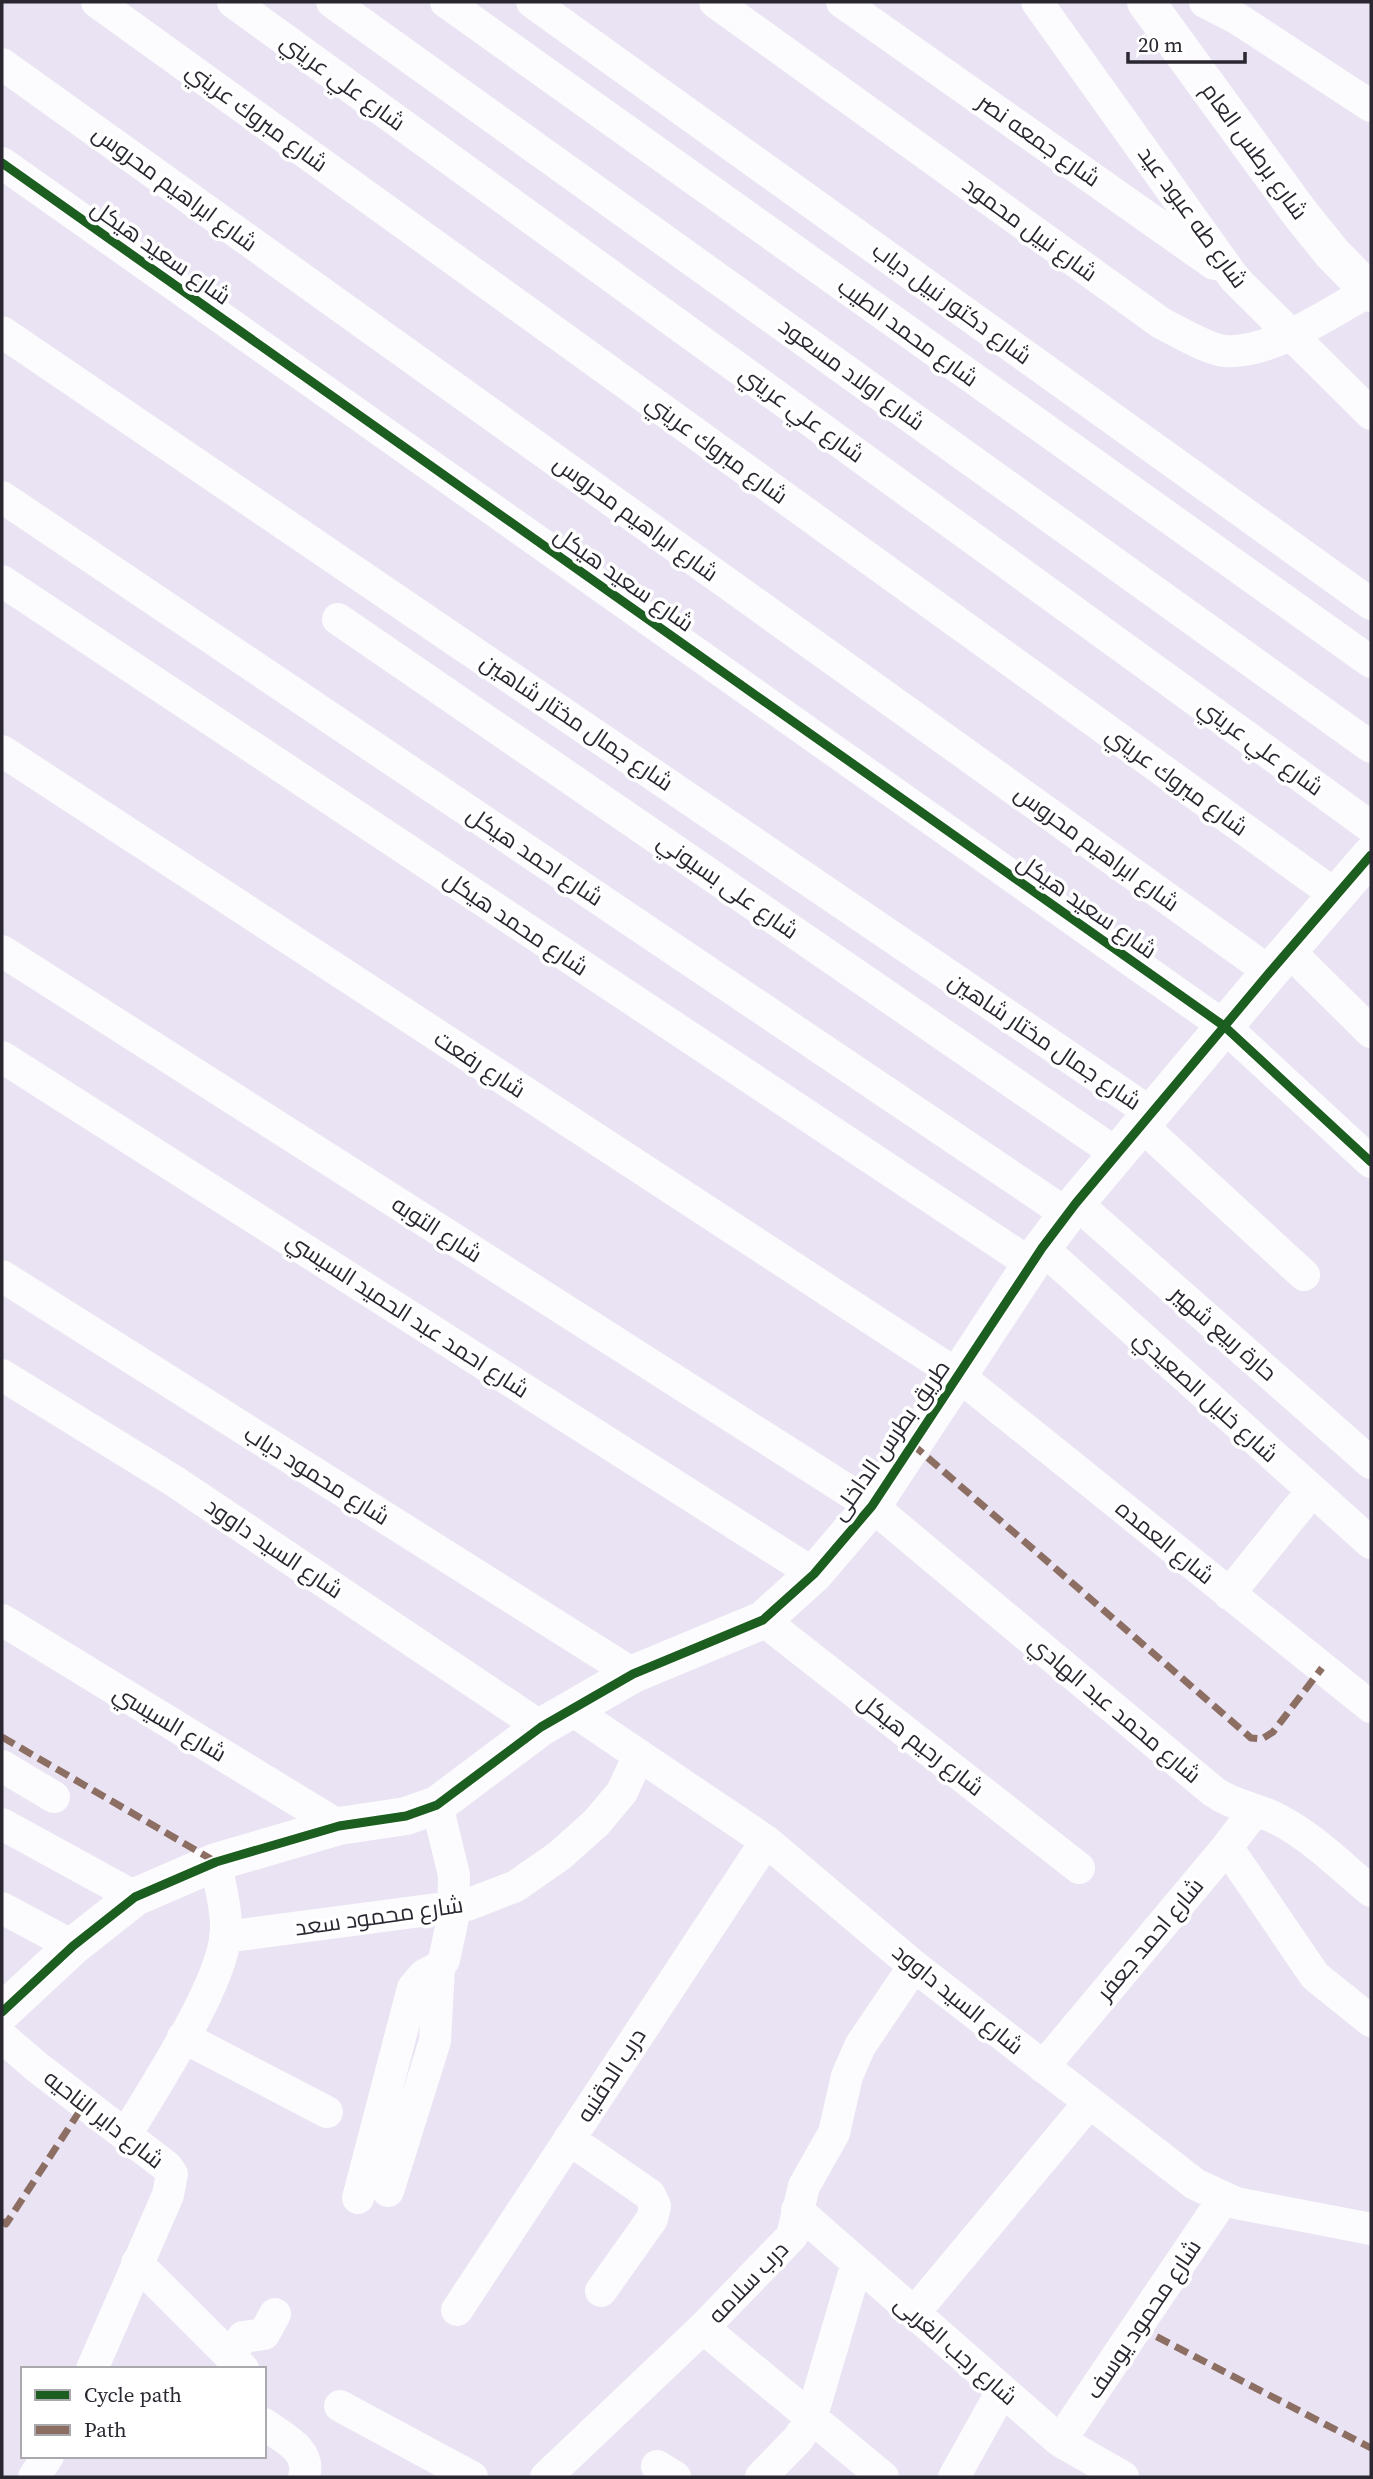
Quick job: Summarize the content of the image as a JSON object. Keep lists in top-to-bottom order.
{
  "streets": {
    "street": [
      "شارع علي عريني",
      "شارع مبروك عريني",
      "شارع جمعه نصر",
      "شارع برطس العام",
      "شارع ابراهيم محروس",
      "شارع طه عبود عيد",
      "شارع نبيل محمود",
      "شارع سعيد هيكل",
      "شارع دكتور نبيل دياب",
      "شارع محمد الطيب",
      "شارع اولاد مسعود",
      "شارع جمال مختار شاهين",
      "شارع احمد هيكل",
      "شارع على بسيوني",
      "شارع محمد هيكل",
      "شارع رفعت",
      "شارع التوبه",
      "شارع احمد عبد الحميد السيسي",
      "حارة ربيع شهير",
      "شارع خليل الصعيدي",
      "طريق بطرس الداخلى",
      "شارع محمود دياب",
      "شارع العمده",
      "شارع السيد داوود",
      "شارع محمد عبد الهادي",
      "شارع السيسي",
      "شارع رحيم هيكل",
      "شارع محمود سعد",
      "شارع احمد جعفر",
      "درب الدقنيه",
      "شارع داير الناحيه",
      "درب سلامه",
      "شارع محمود يوسف",
      "شارع رجب الغربى"
    ]
  },
  "crossings": [
    ["شارع علي عريني", "طريق بطرس الداخلى"],
    ["شارع مبروك عريني", "طريق بطرس الداخلى"],
    ["شارع جمعه نصر", "شارع طه عبود عيد"],
    ["شارع برطس العام", "شارع نبيل محمود"],
    ["شارع ابراهيم محروس", "طريق بطرس الداخلى"],
    ["شارع طه عبود عيد", "شارع نبيل محمود"],
    ["شارع سعيد هيكل", "طريق بطرس الداخلى"],
    ["شارع جمال مختار شاهين", "طريق بطرس الداخلى"],
    ["شارع احمد هيكل", "حارة ربيع شهير"],
    ["شارع احمد هيكل", "طريق بطرس الداخلى"],
    ["شارع على بسيوني", "طريق بطرس الداخلى"],
    ["شارع محمد هيكل", "شارع خليل الصعيدي"],
    ["شارع محمد هيكل", "طريق بطرس الداخلى"],
    ["شارع رفعت", "طريق بطرس الداخلى"],
    ["شارع رفعت", "شارع العمده"],
    ["شارع التوبه", "طريق بطرس الداخلى"],
    ["شارع التوبه", "شارع محمد عبد الهادي"],
    ["شارع احمد عبد الحميد السيسي", "طريق بطرس الداخلى"],
    ["حارة ربيع شهير", "طريق بطرس الداخلى"],
    ["شارع خليل الصعيدي", "طريق بطرس الداخلى"],
    ["طريق بطرس الداخلى", "شارع محمود دياب"],
    ["طريق بطرس الداخلى", "شارع العمده"],
    ["طريق بطرس الداخلى", "شارع السيد داوود"],
    ["طريق بطرس الداخلى", "شارع محمد عبد الهادي"],
    ["طريق بطرس الداخلى", "شارع السيسي"],
    ["طريق بطرس الداخلى", "شارع رحيم هيكل"],
    ["شارع السيد داوود", "شارع محمود سعد"],
    ["شارع السيد داوود", "شارع احمد جعفر"],
    ["شارع السيد داوود", "درب الدقنيه"],
    ["شارع السيد داوود", "درب سلامه"],
    ["شارع السيد داوود", "شارع محمود يوسف"],
    ["شارع محمد عبد الهادي", "شارع احمد جعفر"],
    ["درب سلامه", "شارع رجب الغربى"],
    ["شارع محمود يوسف", "شارع رجب الغربى"]
  ],
  "legend": ["Cycle path", "Path"],
  "scale_bar": "20 m"
}
